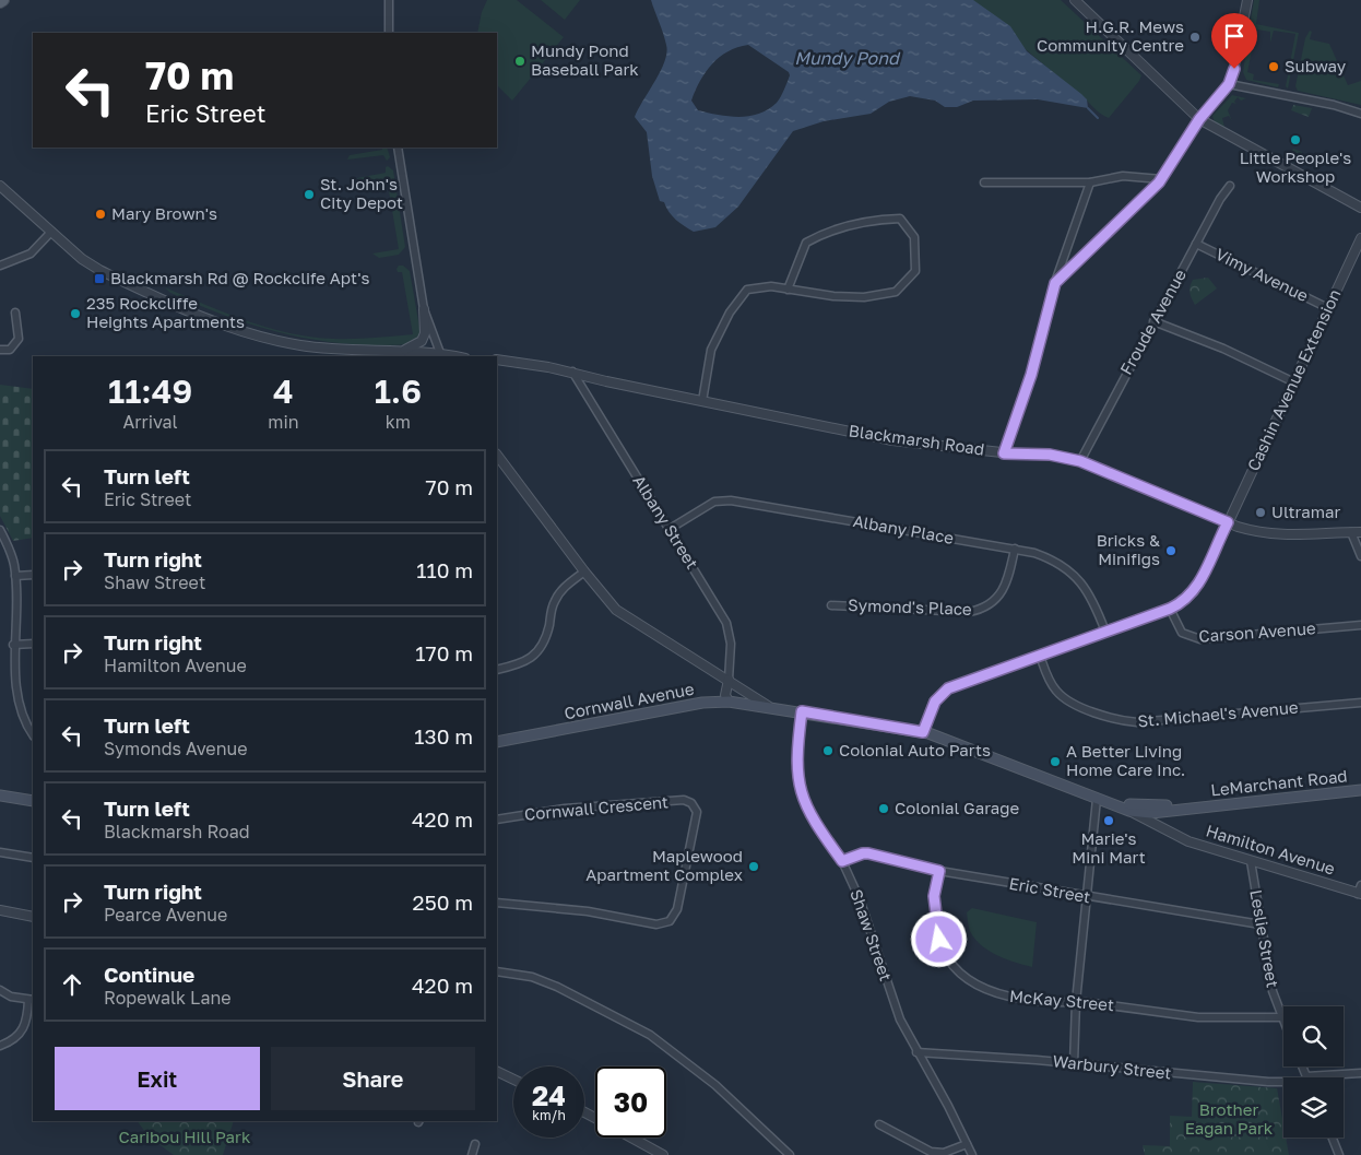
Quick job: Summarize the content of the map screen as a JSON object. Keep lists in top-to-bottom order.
{
  "streets": {
    "main road": ["Cornwall Avenue", "LeMarchant Road", "Hamilton Avenue"],
    "street": [
      "Vimy Avenue",
      "Froude Avenue",
      "Cashin Avenue Extension",
      "Blackmarsh Road",
      "Albany Street",
      "Albany Place",
      "Symond's Place",
      "Carson Avenue",
      "St. Michael's Avenue",
      "Cornwall Crescent",
      "Eric Street",
      "Shaw Street",
      "Leslie Street",
      "McKay Street",
      "Warbury Street"
    ]
  },
  "crossings": [
    ["Vimy Avenue", "Froude Avenue"],
    ["Vimy Avenue", "Cashin Avenue Extension"],
    ["Froude Avenue", "Blackmarsh Road"],
    ["Cashin Avenue Extension", "Blackmarsh Road"],
    ["Cashin Avenue Extension", "Albany Place"],
    ["Cashin Avenue Extension", "Carson Avenue"],
    ["Cashin Avenue Extension", "St. Michael's Avenue"],
    ["Cashin Avenue Extension", "Hamilton Avenue"],
    ["Blackmarsh Road", "Albany Street"],
    ["Albany Street", "Albany Place"],
    ["Albany Street", "Cornwall Avenue"],
    ["Albany Place", "Symond's Place"],
    ["Cornwall Avenue", "Hamilton Avenue"],
    ["LeMarchant Road", "Hamilton Avenue"],
    ["Hamilton Avenue", "Shaw Street"],
    ["Hamilton Avenue", "Leslie Street"],
    ["Eric Street", "Shaw Street"],
    ["Eric Street", "Leslie Street"],
    ["Eric Street", "McKay Street"],
    ["Shaw Street", "Warbury Street"],
    ["Leslie Street", "McKay Street"]
  ],
  "water": ["Mundy Pond"],
  "parks": ["Brother Eagan Park", "Caribou Hill Park"],
  "places": {
    "other": [
      "H.G.R. Mews Community Centre",
      "Mundy Pond Baseball Park",
      "Subway",
      "Little People's Workshop",
      "St. John's City Depot",
      "Mary Brown's",
      "235 Rockcliffe Heights Apartments",
      "Ultramar",
      "Bricks & Minifigs",
      "Colonial Auto Parts",
      "A Better Living Home Care Inc.",
      "Colonial Garage",
      "Marie's Mini Mart",
      "Maplewood Apartment Complex"
    ],
    "transit": ["Blackmarsh Rd @ Rockclife Apt's"]
  },
  "page": {
    "turn": ["70 m", "Eric Street"],
    "eta": [
      "11:49",
      "Arrival",
      "4",
      "min",
      "1.6",
      "km"
    ],
    "list": [
      {
        "name": "Turn left",
        "note": "Eric Street",
        "value": "70 m"
      },
      {
        "name": "Turn right",
        "note": "Shaw Street",
        "value": "110 m"
      },
      {
        "name": "Turn right",
        "note": "Hamilton Avenue",
        "value": "170 m"
      },
      {
        "name": "Turn left",
        "note": "Symonds Avenue",
        "value": "130 m"
      },
      {
        "name": "Turn left",
        "note": "Blackmarsh Road",
        "value": "420 m"
      },
      {
        "name": "Turn right",
        "note": "Pearce Avenue",
        "value": "250 m"
      },
      {
        "name": "Continue",
        "note": "Ropewalk Lane",
        "value": "420 m"
      }
    ],
    "buttons": ["Exit", "Share"],
    "speed": "24 km/h",
    "limit": "30"
  }
}
